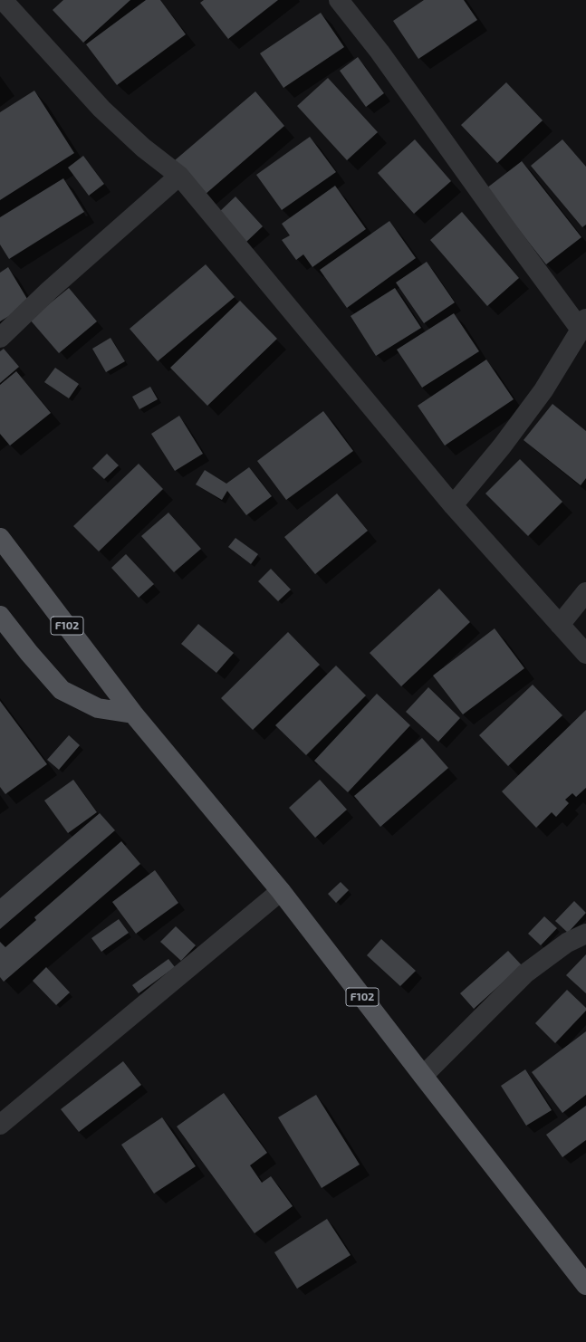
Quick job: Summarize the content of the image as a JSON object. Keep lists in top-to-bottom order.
{
  "streets": {
    "main road": ["F102"]
  }
}
